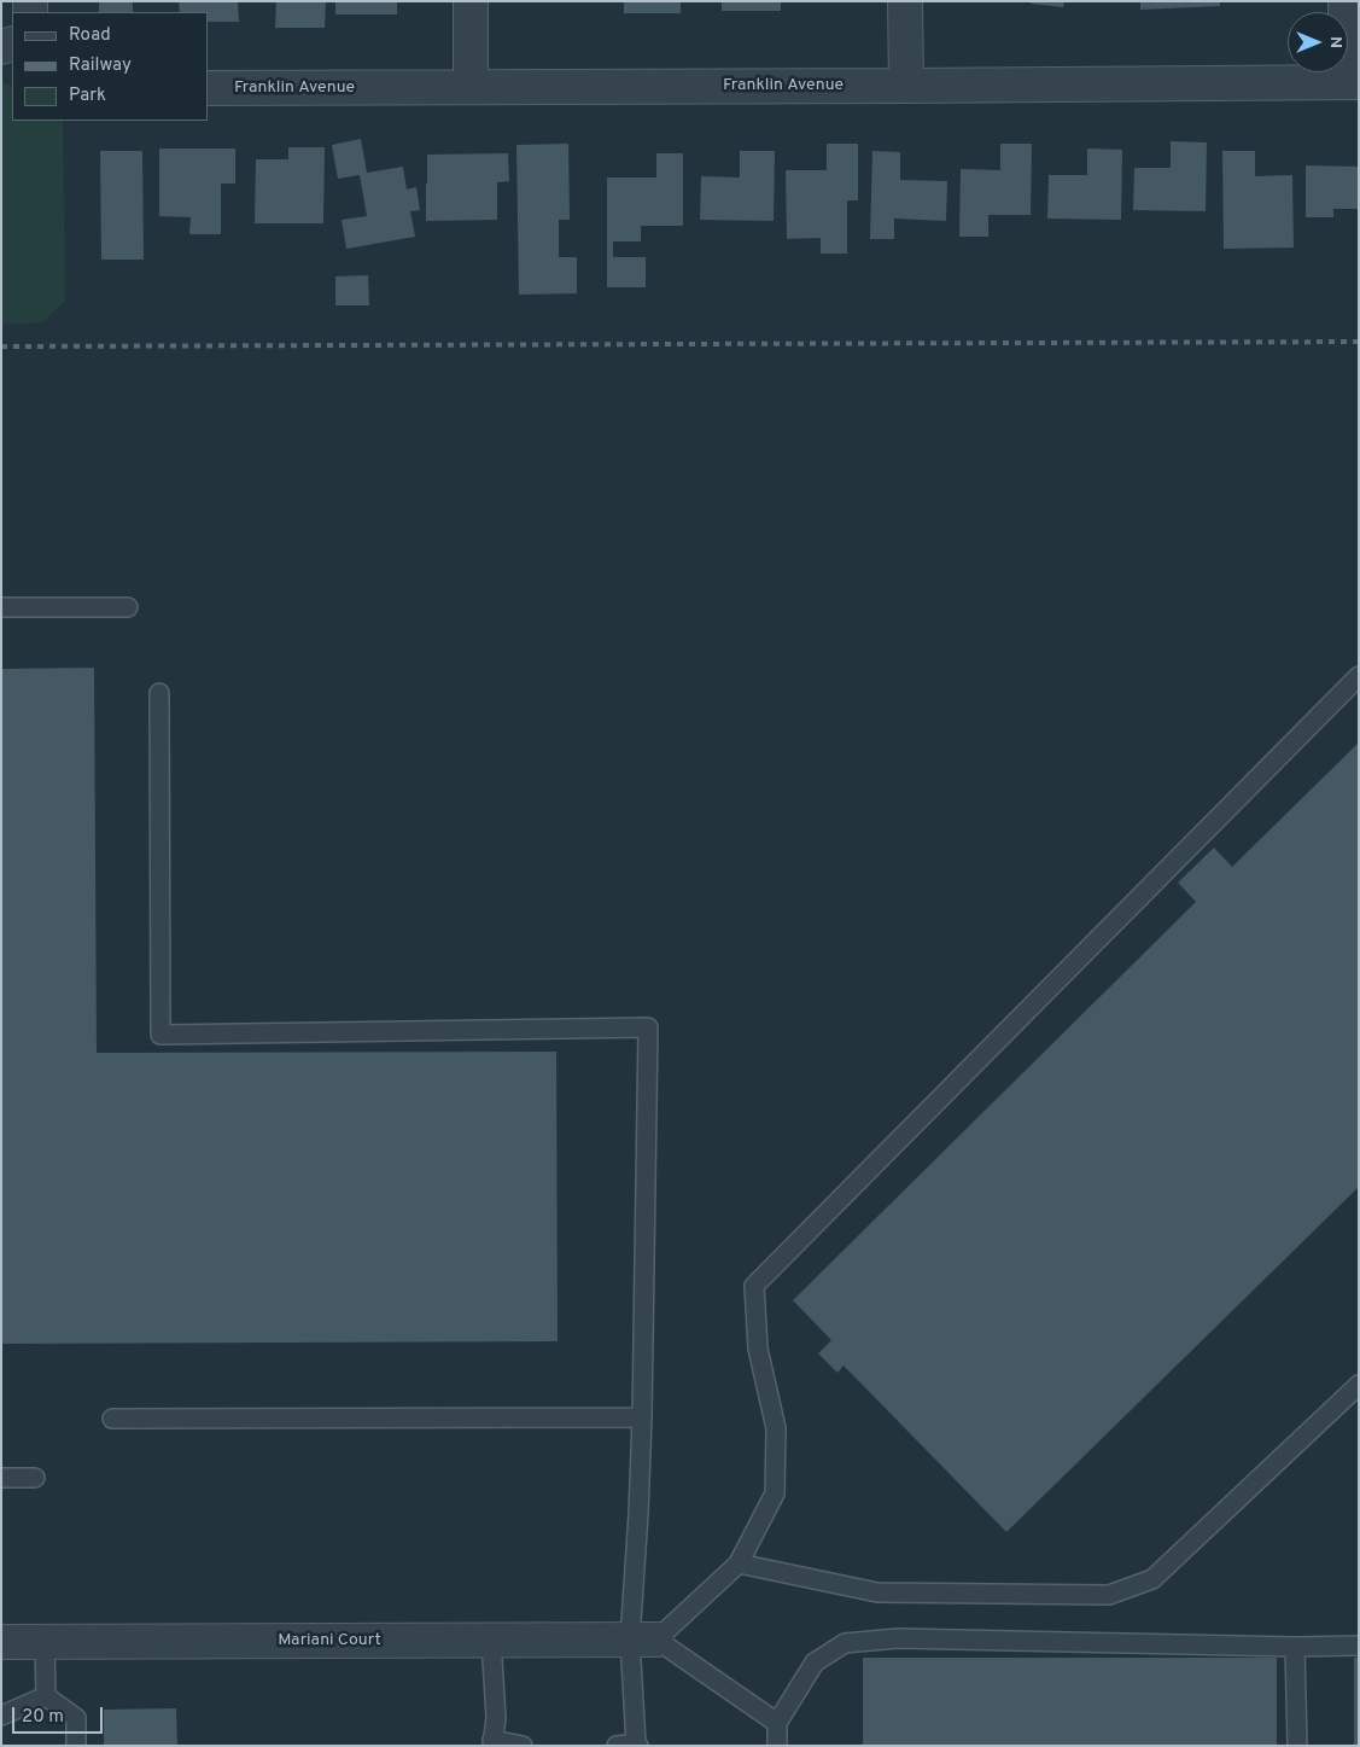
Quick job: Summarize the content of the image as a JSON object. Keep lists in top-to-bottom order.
{
  "streets": {
    "street": ["Franklin Avenue", "Mariani Court"]
  },
  "legend": ["Road", "Railway", "Park"],
  "scale_bar": "20 m",
  "north": "right"
}
